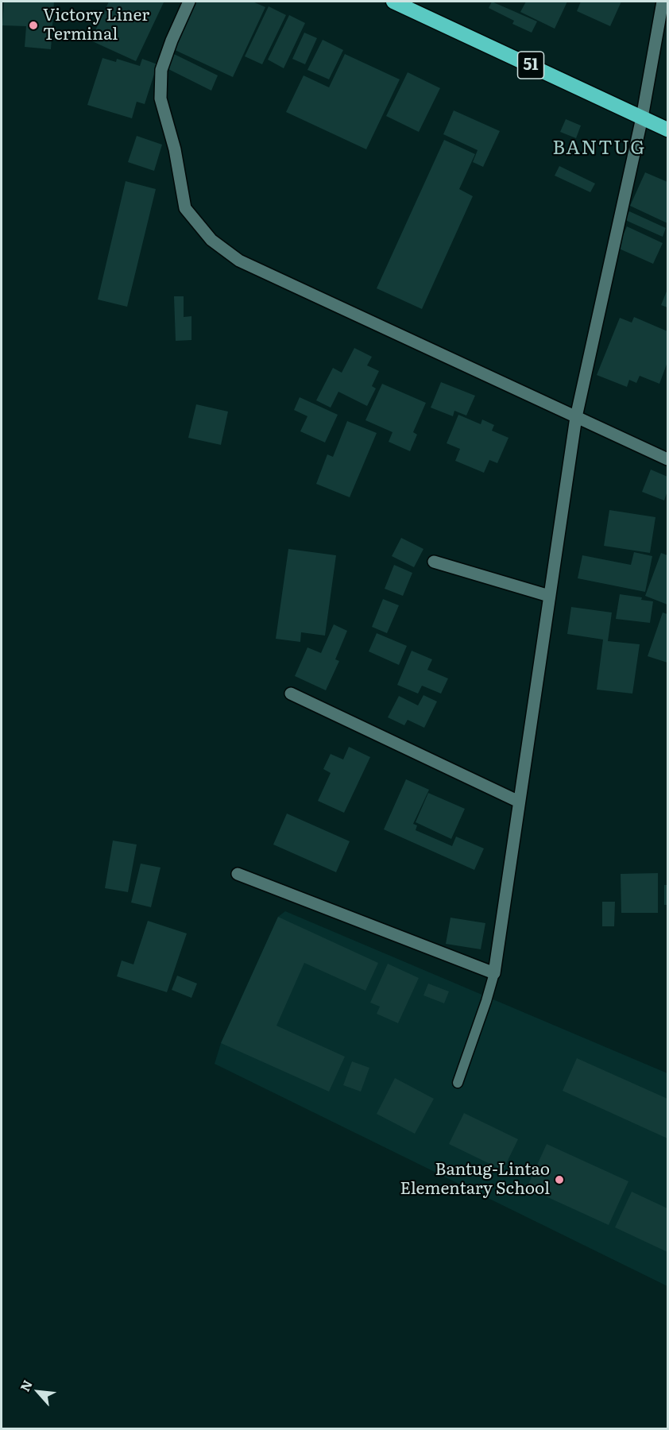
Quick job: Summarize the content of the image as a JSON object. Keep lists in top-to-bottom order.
{
  "streets": {
    "highway": ["51"]
  },
  "districts": ["BANTUG"],
  "places": ["Victory Liner Terminal", "Bantug-Lintao Elementary School"],
  "north": "top left"
}
